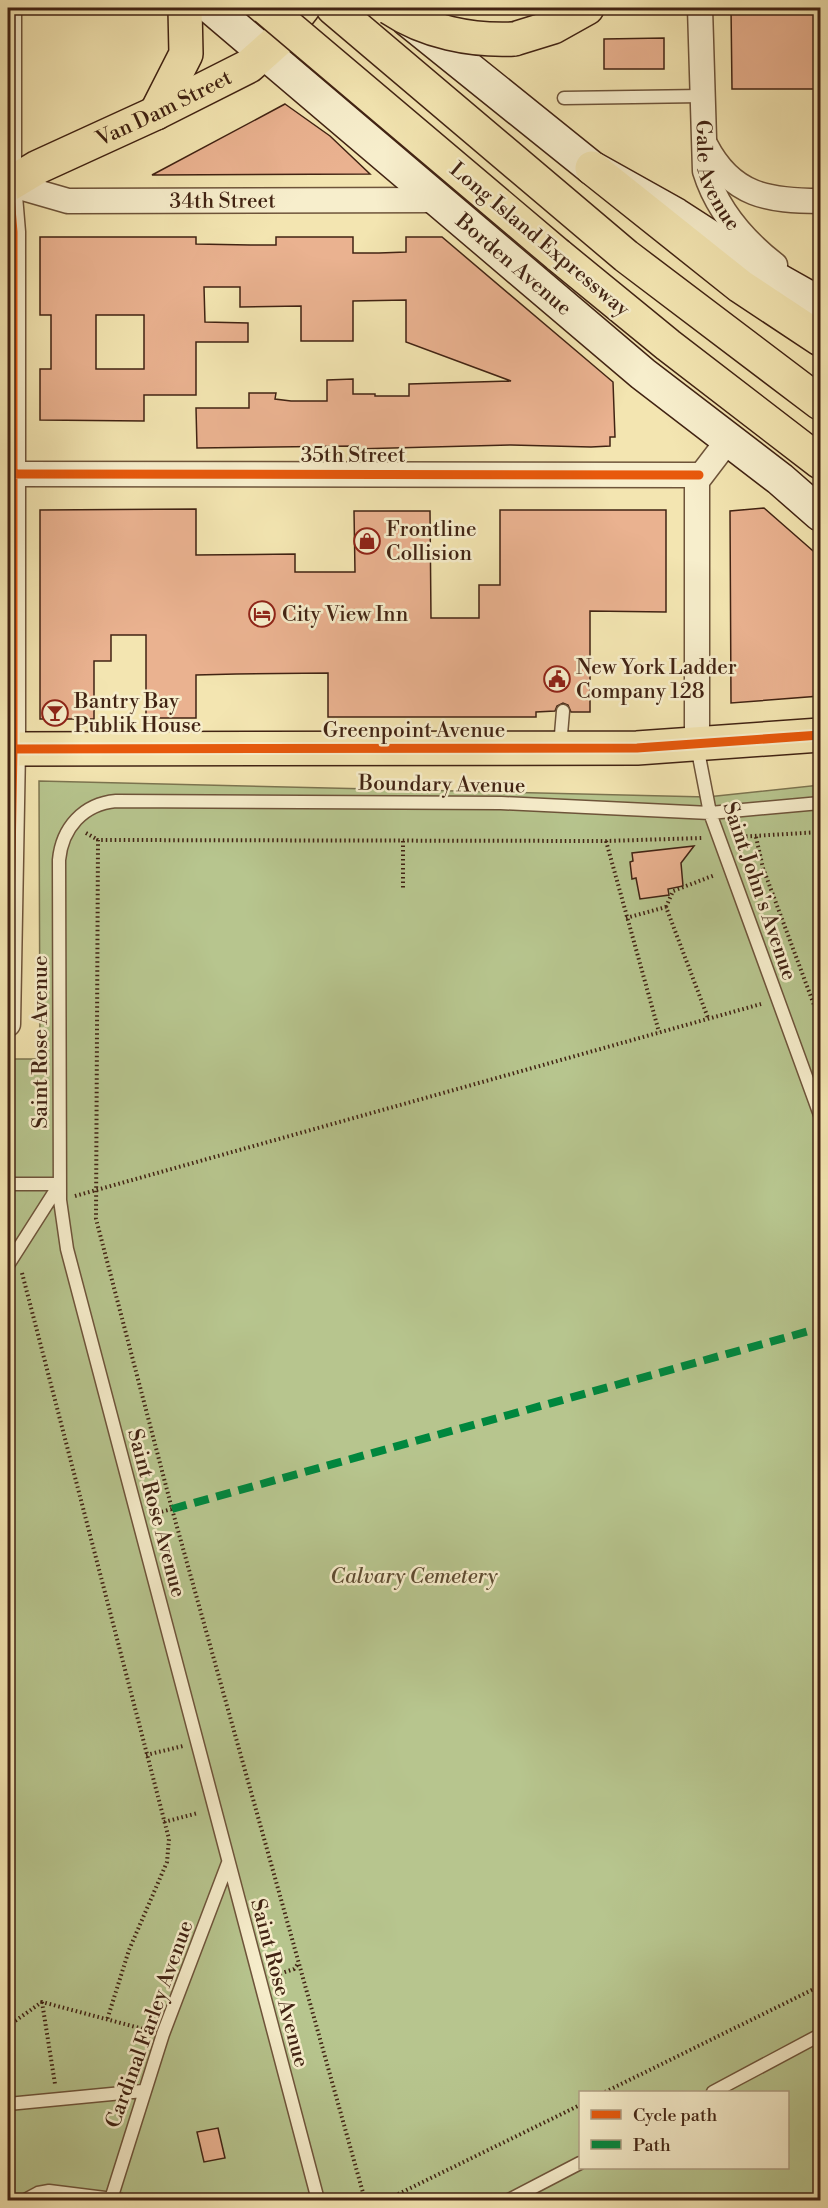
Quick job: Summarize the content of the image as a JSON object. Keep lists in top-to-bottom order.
{
  "streets": {
    "main road": [
      "Van Dam Street",
      "Long Island Expressway",
      "Borden Avenue",
      "Greenpoint Avenue"
    ],
    "street": ["Gale Avenue", "34th Street", "35th Street"],
    "lane": [
      "Boundary Avenue",
      "Saint John's Avenue",
      "Saint Rose Avenue",
      "Cardinal Farley Avenue"
    ]
  },
  "crossings": [
    ["Van Dam Street", "34th Street"],
    ["Van Dam Street", "Borden Avenue"],
    ["34th Street", "Borden Avenue"],
    ["Greenpoint Avenue", "Saint John's Avenue"],
    ["Boundary Avenue", "Saint John's Avenue"],
    ["Boundary Avenue", "Saint Rose Avenue"],
    ["Saint Rose Avenue", "Cardinal Farley Avenue"]
  ],
  "parks": ["Calvary Cemetery"],
  "places": {
    "shop": ["Frontline Collision"],
    "hotel": ["City View Inn"],
    "public building": ["New York Ladder Company 128"],
    "bar": ["Bantry Bay Publik House"]
  },
  "legend": ["Cycle path", "Path"]
}
